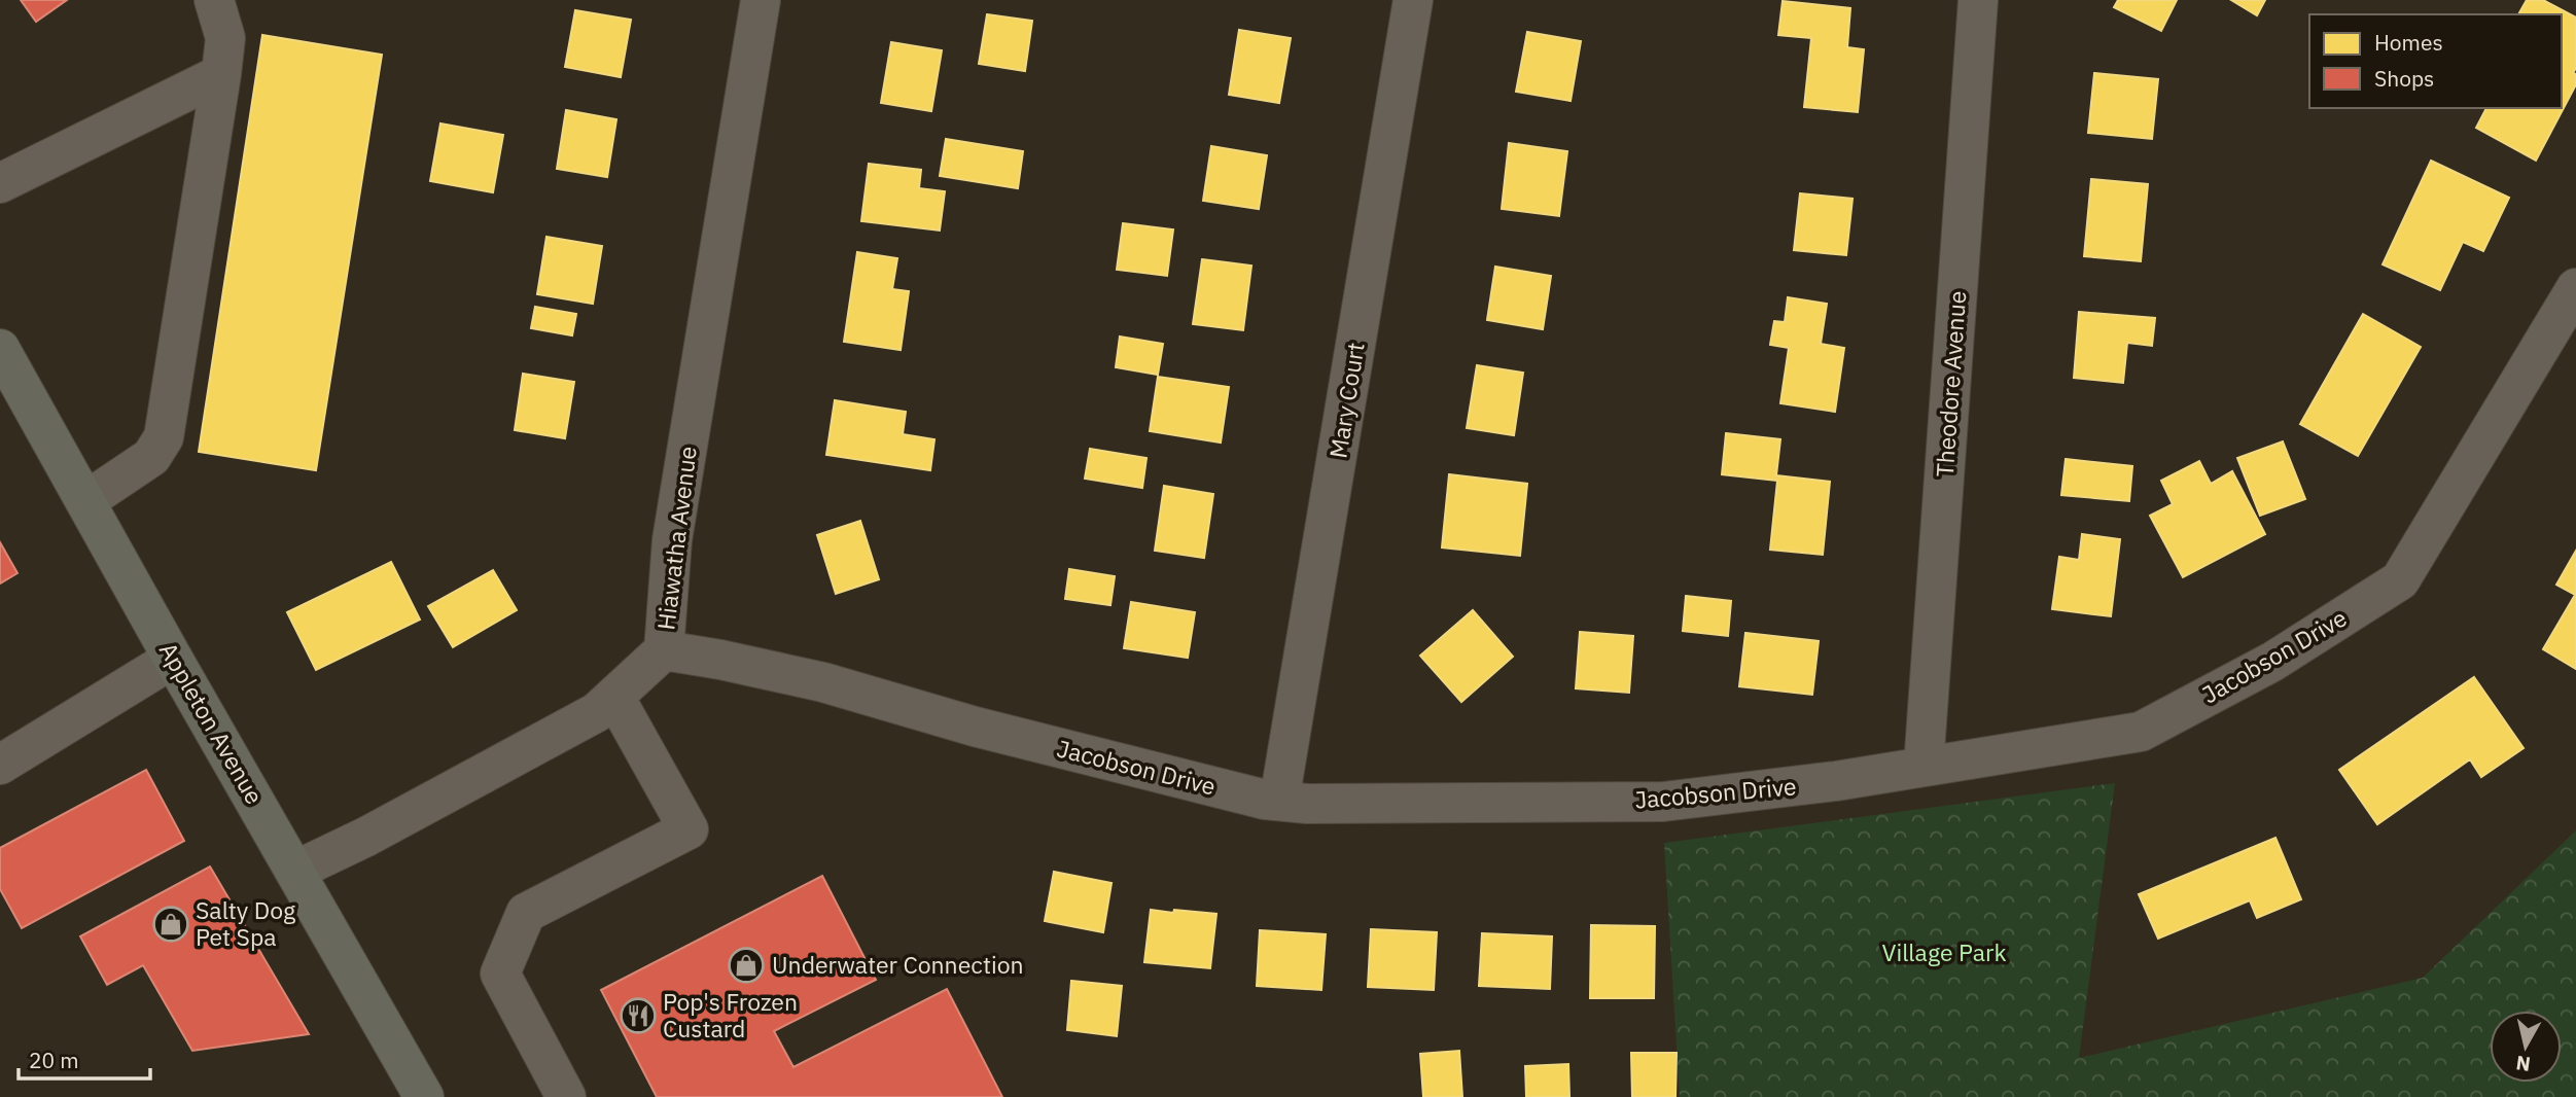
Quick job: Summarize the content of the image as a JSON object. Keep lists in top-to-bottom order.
{
  "streets": {
    "main road": ["Appleton Avenue"],
    "street": [
      "Theodore Avenue",
      "Mary Court",
      "Hiawatha Avenue",
      "Jacobson Drive"
    ]
  },
  "crossings": [
    ["Theodore Avenue", "Jacobson Drive"],
    ["Mary Court", "Jacobson Drive"],
    ["Hiawatha Avenue", "Jacobson Drive"],
    ["Hiawatha Avenue", "Appleton Avenue"]
  ],
  "parks": ["Village Park"],
  "places": {
    "shop": ["Salty Dog Pet Spa", "Underwater Connection"],
    "restaurant": ["Pop's Frozen Custard"]
  },
  "legend": ["Homes", "Shops"],
  "scale_bar": "20 m",
  "north": "bottom"
}
